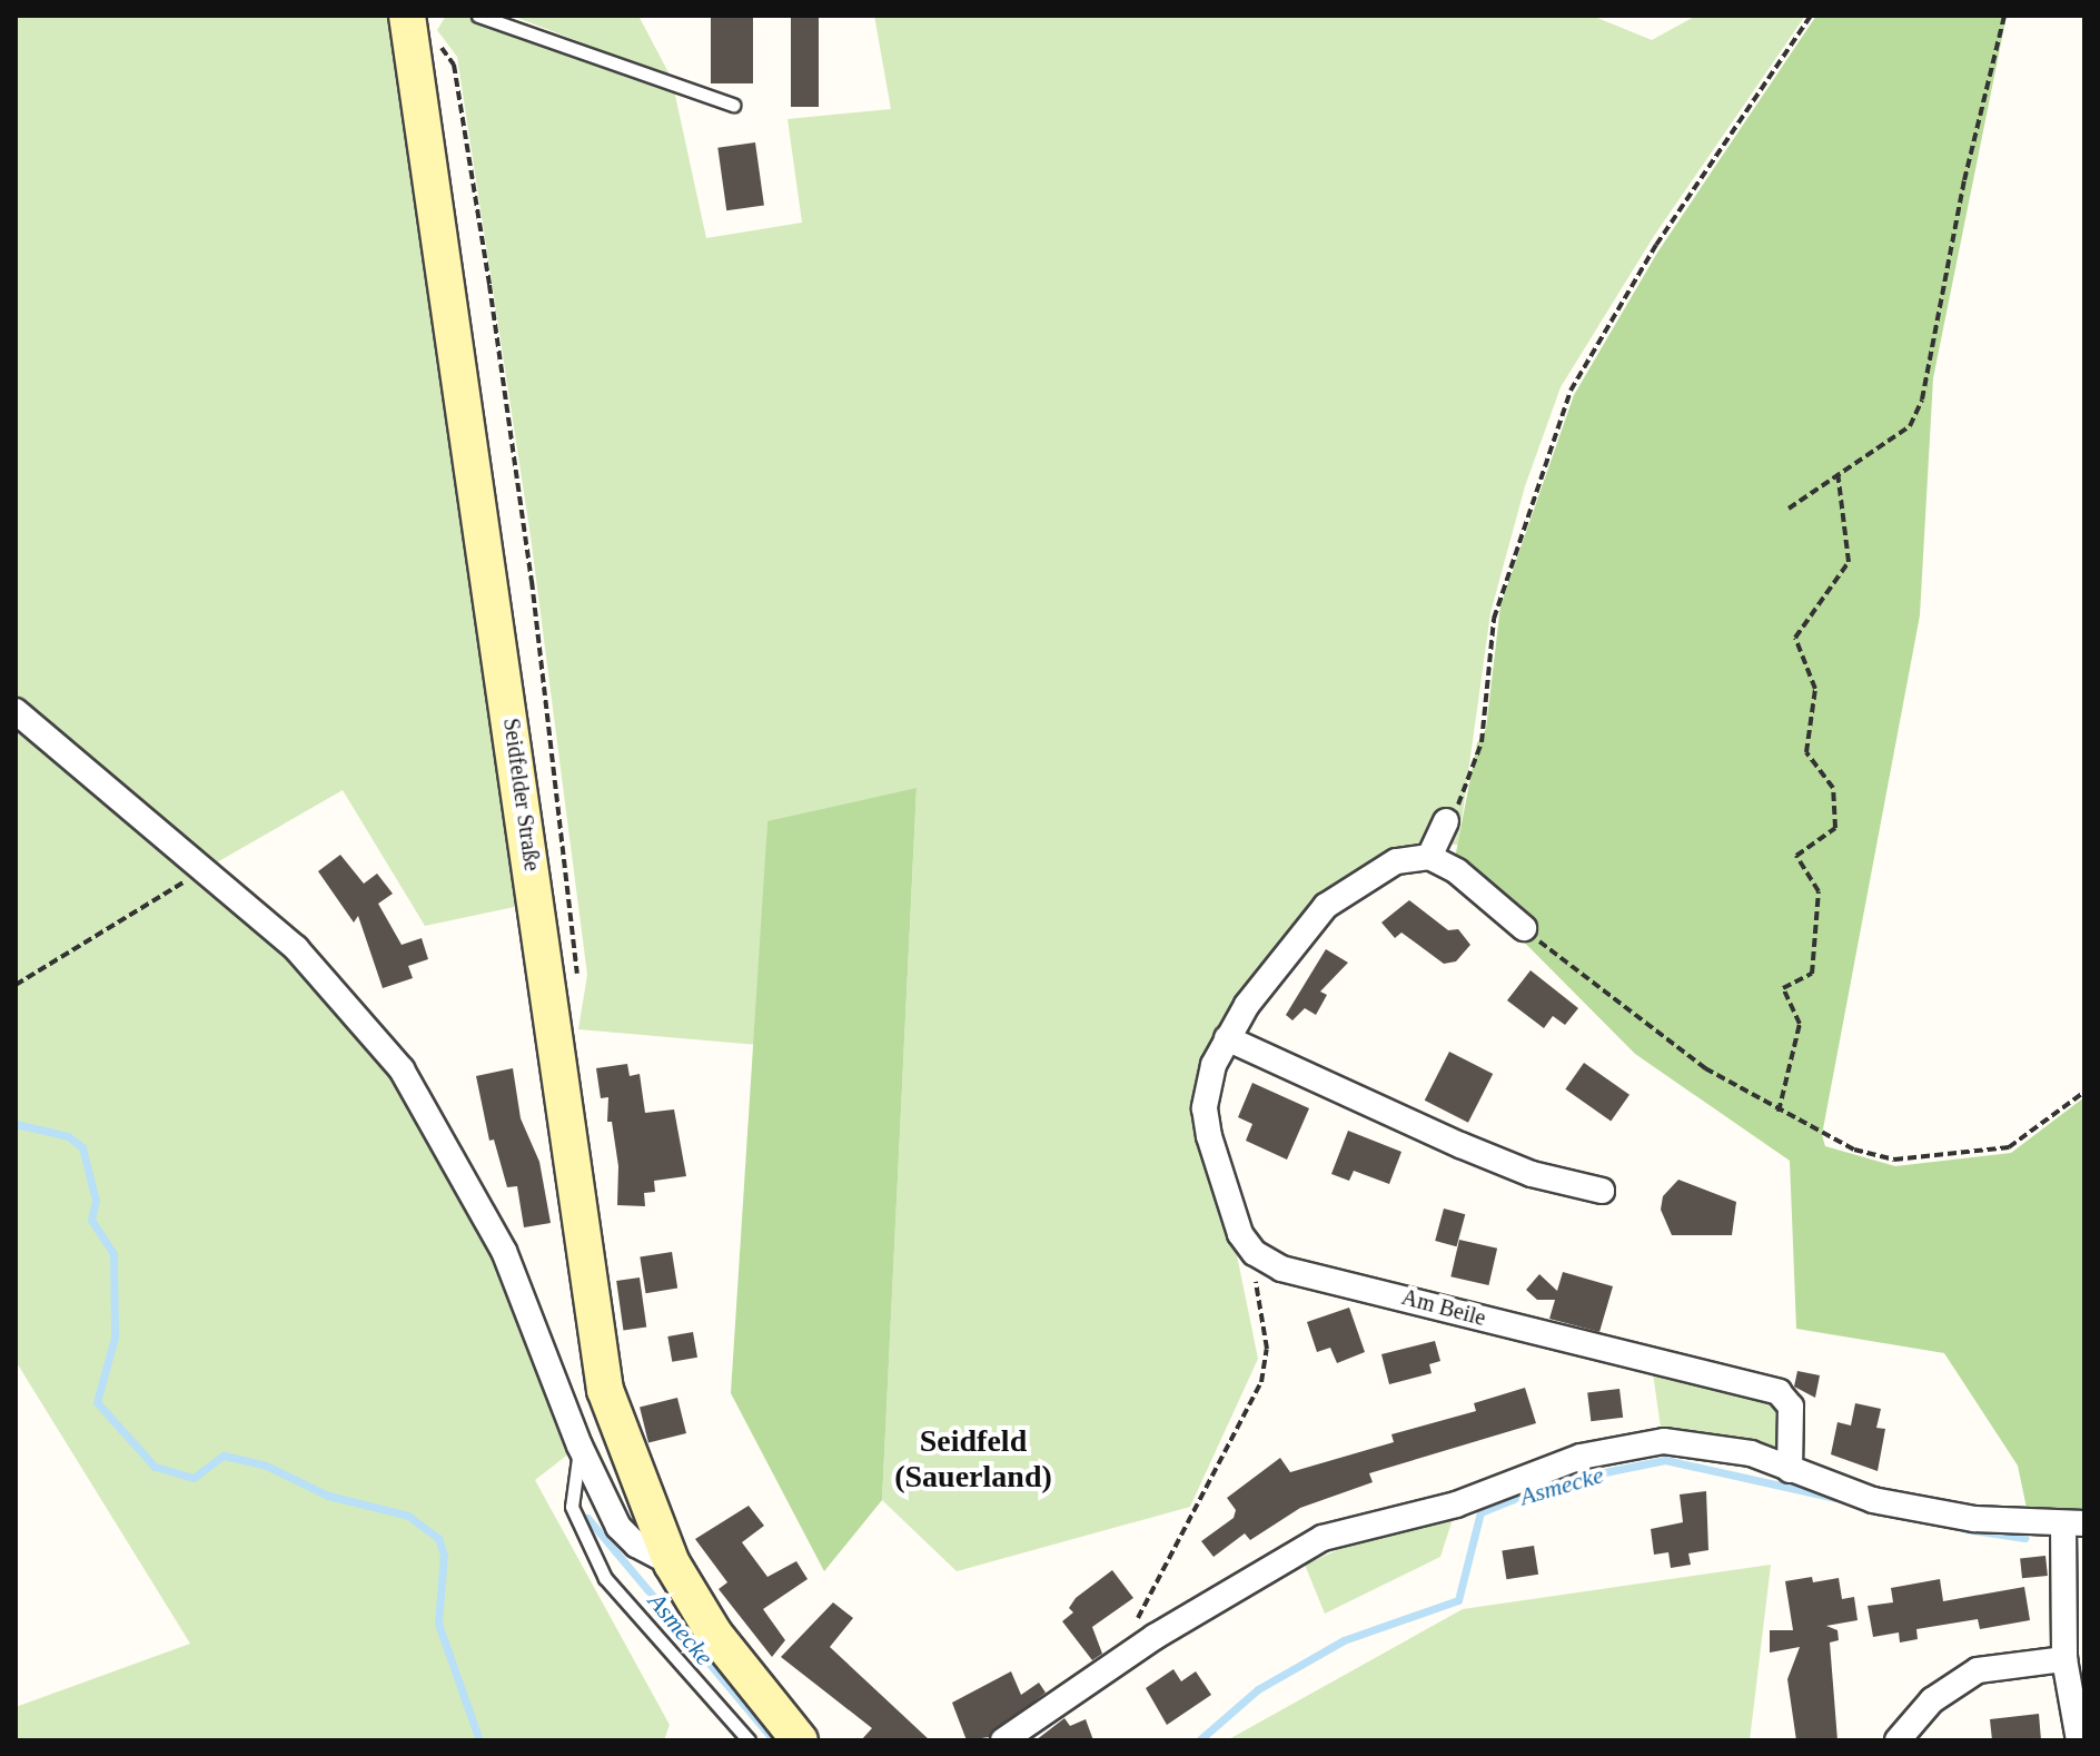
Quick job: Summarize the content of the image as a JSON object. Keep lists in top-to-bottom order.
{
  "streets": {
    "main road": ["Seidfelder Straße"],
    "street": ["Am Beile"]
  },
  "districts": ["Seidfeld (Sauerland)"],
  "water": ["Asmecke"]
}
